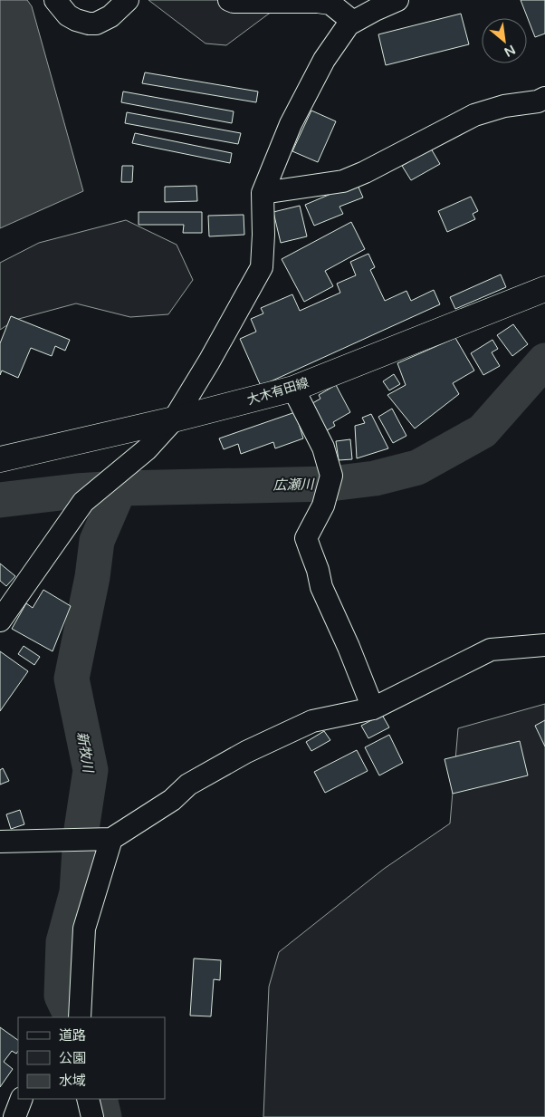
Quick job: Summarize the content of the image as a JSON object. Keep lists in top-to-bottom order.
{
  "streets": {
    "main road": ["大木有田線"]
  },
  "water": ["広瀬川", "新牧川"],
  "legend": ["道路", "公園", "水域"],
  "north": "bottom right"
}
